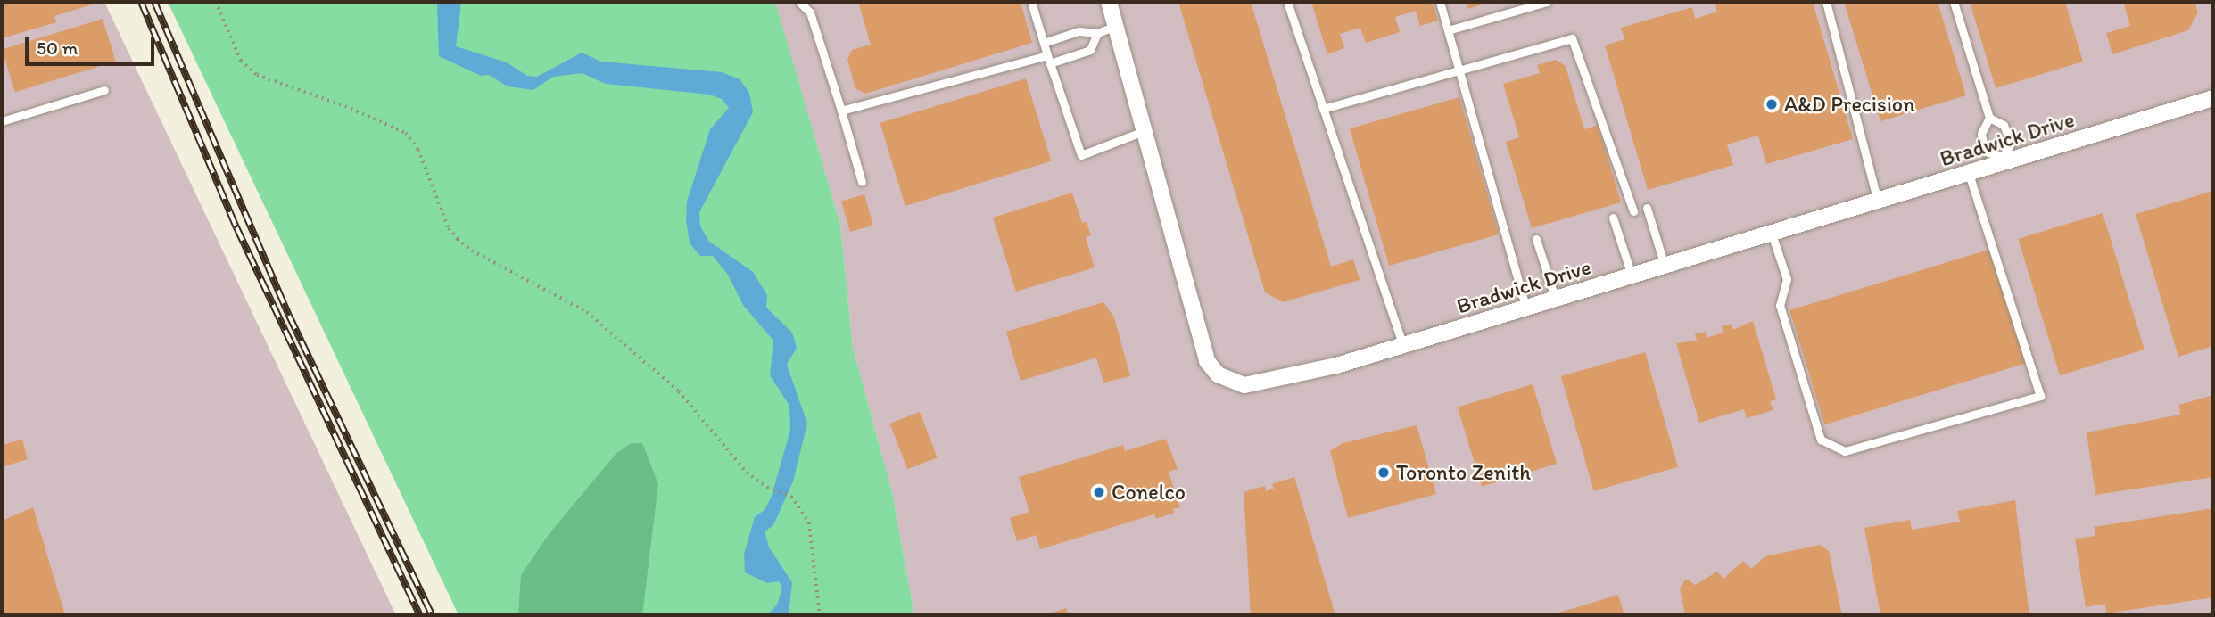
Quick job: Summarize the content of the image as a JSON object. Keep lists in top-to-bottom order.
{
  "streets": {
    "street": ["Bradwick Drive"]
  },
  "places": ["A&D Precision", "Toronto Zenith", "Conelco"],
  "scale_bar": "50 m"
}
